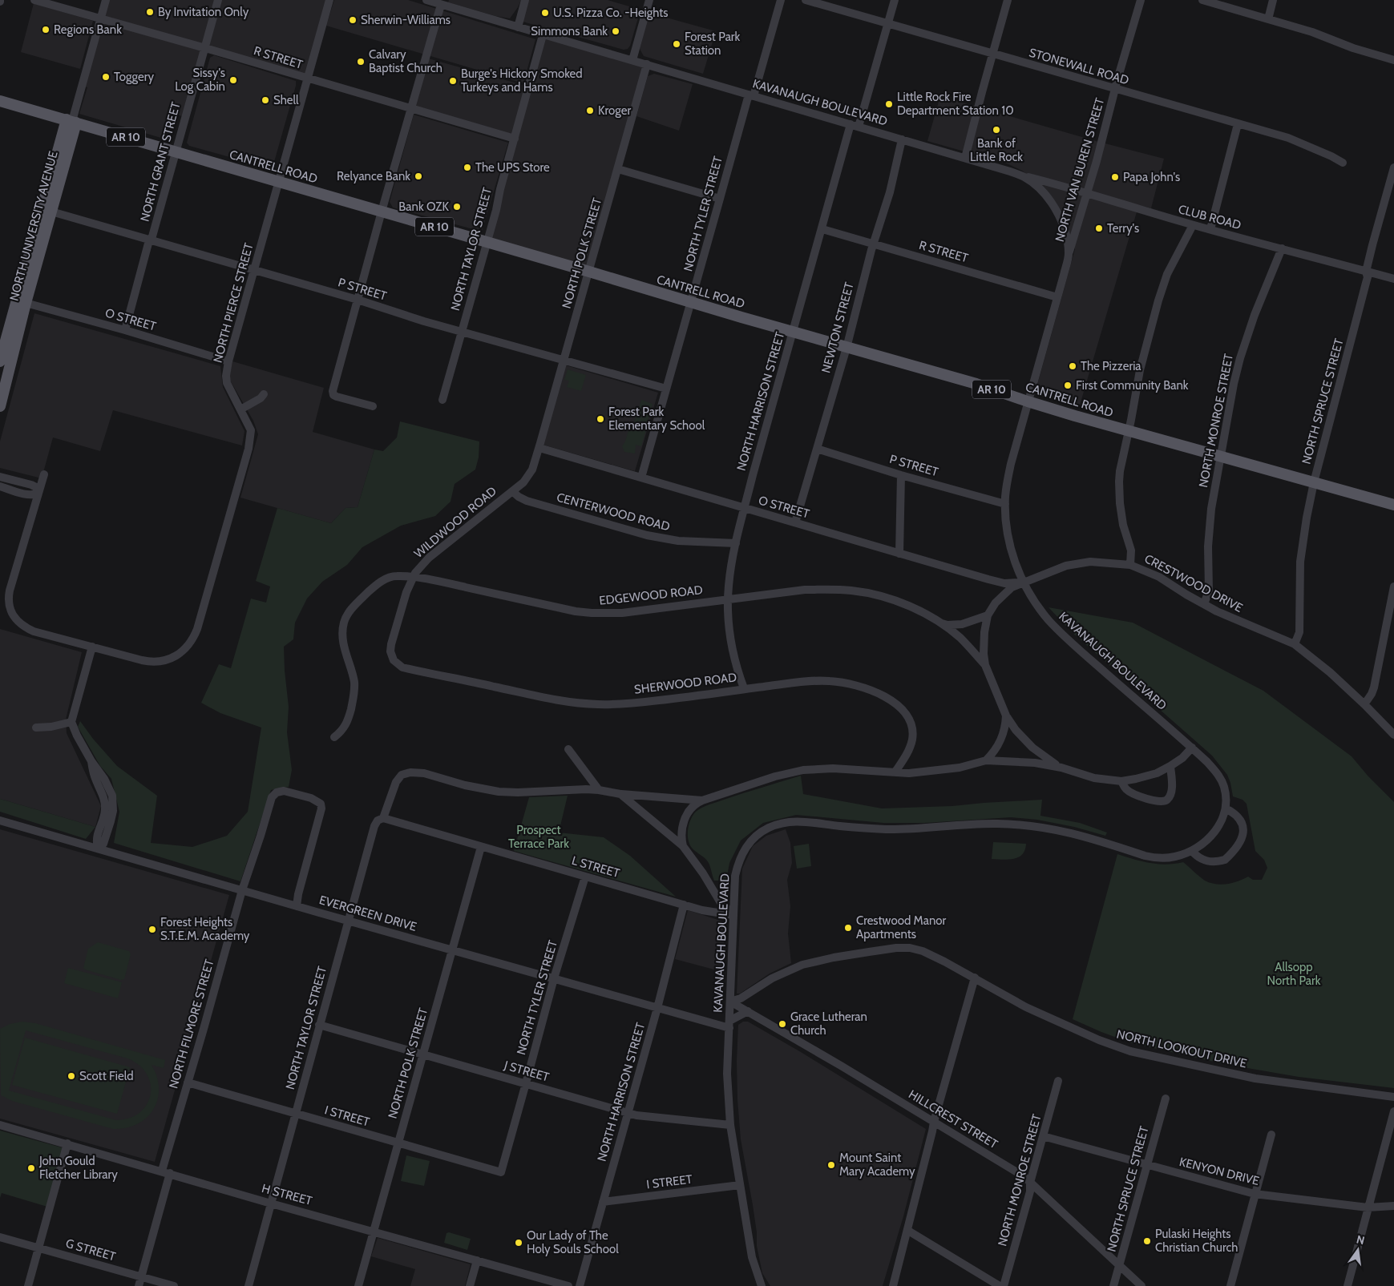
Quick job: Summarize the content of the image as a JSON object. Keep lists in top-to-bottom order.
{
  "streets": {
    "main road": ["AR 10", "CANTRELL ROAD", "NORTH UNIVERSITY AVENUE"],
    "street": [
      "R STREET",
      "STONEWALL ROAD",
      "KAVANAUGH BOULEVARD",
      "NORTH GRANT STREET",
      "NORTH VAN BUREN STREET",
      "NORTH TYLER STREET",
      "CLUB ROAD",
      "NORTH TAYLOR STREET",
      "NORTH POLK STREET",
      "P STREET",
      "NORTH PIERCE STREET",
      "O STREET",
      "NEWTON STREET",
      "NORTH HARRISON STREET",
      "NORTH SPRUCE STREET",
      "NORTH MONROE STREET",
      "CENTERWOOD ROAD",
      "WILDWOOD ROAD",
      "CRESTWOOD DRIVE",
      "EDGEWOOD ROAD",
      "SHERWOOD ROAD",
      "L STREET",
      "EVERGREEN DRIVE",
      "NORTH FILMORE STREET",
      "NORTH LOOKOUT DRIVE",
      "J STREET",
      "I STREET",
      "HILLCREST STREET",
      "KENYON DRIVE",
      "H STREET",
      "G STREET"
    ]
  },
  "crossings": [
    ["R STREET", "KAVANAUGH BOULEVARD"],
    ["R STREET", "NORTH GRANT STREET"],
    ["R STREET", "NORTH UNIVERSITY AVENUE"],
    ["R STREET", "NORTH TAYLOR STREET"],
    ["R STREET", "NORTH PIERCE STREET"],
    ["R STREET", "NEWTON STREET"],
    ["R STREET", "NORTH HARRISON STREET"],
    ["STONEWALL ROAD", "NORTH VAN BUREN STREET"],
    ["STONEWALL ROAD", "NORTH HARRISON STREET"],
    ["KAVANAUGH BOULEVARD", "CANTRELL ROAD"],
    ["KAVANAUGH BOULEVARD", "NORTH VAN BUREN STREET"],
    ["KAVANAUGH BOULEVARD", "NORTH TYLER STREET"],
    ["KAVANAUGH BOULEVARD", "CLUB ROAD"],
    ["KAVANAUGH BOULEVARD", "NORTH TAYLOR STREET"],
    ["KAVANAUGH BOULEVARD", "NORTH POLK STREET"],
    ["KAVANAUGH BOULEVARD", "P STREET"],
    ["KAVANAUGH BOULEVARD", "O STREET"],
    ["KAVANAUGH BOULEVARD", "NEWTON STREET"],
    ["KAVANAUGH BOULEVARD", "NORTH HARRISON STREET"],
    ["KAVANAUGH BOULEVARD", "CRESTWOOD DRIVE"],
    ["KAVANAUGH BOULEVARD", "L STREET"],
    ["KAVANAUGH BOULEVARD", "EVERGREEN DRIVE"],
    ["KAVANAUGH BOULEVARD", "NORTH LOOKOUT DRIVE"],
    ["KAVANAUGH BOULEVARD", "J STREET"],
    ["KAVANAUGH BOULEVARD", "I STREET"],
    ["KAVANAUGH BOULEVARD", "HILLCREST STREET"],
    ["NORTH GRANT STREET", "CANTRELL ROAD"],
    ["NORTH GRANT STREET", "P STREET"],
    ["NORTH GRANT STREET", "O STREET"],
    ["CANTRELL ROAD", "NORTH TYLER STREET"],
    ["CANTRELL ROAD", "NORTH UNIVERSITY AVENUE"],
    ["CANTRELL ROAD", "NORTH TAYLOR STREET"],
    ["CANTRELL ROAD", "NORTH POLK STREET"],
    ["CANTRELL ROAD", "NORTH PIERCE STREET"],
    ["CANTRELL ROAD", "NEWTON STREET"],
    ["CANTRELL ROAD", "NORTH HARRISON STREET"],
    ["CANTRELL ROAD", "NORTH SPRUCE STREET"],
    ["CANTRELL ROAD", "NORTH MONROE STREET"],
    ["NORTH VAN BUREN STREET", "CLUB ROAD"],
    ["NORTH TYLER STREET", "P STREET"],
    ["NORTH TYLER STREET", "O STREET"],
    ["NORTH TYLER STREET", "L STREET"],
    ["NORTH TYLER STREET", "EVERGREEN DRIVE"],
    ["NORTH TYLER STREET", "J STREET"],
    ["NORTH TYLER STREET", "I STREET"],
    ["CLUB ROAD", "NORTH SPRUCE STREET"],
    ["CLUB ROAD", "NORTH MONROE STREET"],
    ["NORTH UNIVERSITY AVENUE", "P STREET"],
    ["NORTH UNIVERSITY AVENUE", "O STREET"],
    ["NORTH TAYLOR STREET", "P STREET"],
    ["NORTH TAYLOR STREET", "L STREET"],
    ["NORTH TAYLOR STREET", "EVERGREEN DRIVE"],
    ["NORTH TAYLOR STREET", "J STREET"],
    ["NORTH TAYLOR STREET", "I STREET"],
    ["NORTH TAYLOR STREET", "H STREET"],
    ["NORTH POLK STREET", "P STREET"],
    ["NORTH POLK STREET", "O STREET"],
    ["NORTH POLK STREET", "WILDWOOD ROAD"],
    ["NORTH POLK STREET", "L STREET"],
    ["NORTH POLK STREET", "EVERGREEN DRIVE"],
    ["NORTH POLK STREET", "J STREET"],
    ["NORTH POLK STREET", "I STREET"],
    ["NORTH POLK STREET", "H STREET"],
    ["P STREET", "NORTH PIERCE STREET"],
    ["P STREET", "NEWTON STREET"],
    ["NORTH PIERCE STREET", "O STREET"],
    ["O STREET", "NEWTON STREET"],
    ["O STREET", "NORTH HARRISON STREET"],
    ["O STREET", "WILDWOOD ROAD"],
    ["O STREET", "CRESTWOOD DRIVE"],
    ["NORTH HARRISON STREET", "CENTERWOOD ROAD"],
    ["NORTH HARRISON STREET", "EDGEWOOD ROAD"],
    ["NORTH HARRISON STREET", "SHERWOOD ROAD"],
    ["NORTH HARRISON STREET", "L STREET"],
    ["NORTH HARRISON STREET", "EVERGREEN DRIVE"],
    ["NORTH HARRISON STREET", "J STREET"],
    ["NORTH HARRISON STREET", "I STREET"],
    ["NORTH SPRUCE STREET", "CRESTWOOD DRIVE"],
    ["NORTH SPRUCE STREET", "HILLCREST STREET"],
    ["NORTH SPRUCE STREET", "KENYON DRIVE"],
    ["NORTH MONROE STREET", "CRESTWOOD DRIVE"],
    ["NORTH MONROE STREET", "HILLCREST STREET"],
    ["NORTH MONROE STREET", "KENYON DRIVE"],
    ["CENTERWOOD ROAD", "WILDWOOD ROAD"],
    ["WILDWOOD ROAD", "EDGEWOOD ROAD"],
    ["WILDWOOD ROAD", "SHERWOOD ROAD"],
    ["EVERGREEN DRIVE", "NORTH FILMORE STREET"],
    ["NORTH FILMORE STREET", "I STREET"],
    ["NORTH FILMORE STREET", "H STREET"],
    ["NORTH FILMORE STREET", "G STREET"],
    ["NORTH LOOKOUT DRIVE", "HILLCREST STREET"]
  ],
  "parks": ["Prospect Terrace Park", "Allsopp North Park"],
  "places": [
    "By Invitation Only",
    "U.S. Pizza Co. -Heights",
    "Sherwin-Williams",
    "Regions Bank",
    "Simmons Bank",
    "Forest Park Station",
    "Calvary Baptist Church",
    "Toggery",
    "Sissy's Log Cabin",
    "Burge's Hickory Smoked Turkeys and Hams",
    "Shell",
    "Little Rock Fire Department Station 10",
    "Kroger",
    "Bank of Little Rock",
    "The UPS Store",
    "Relyance Bank",
    "Papa John's",
    "Bank OZK",
    "Terry's",
    "The Pizzeria",
    "First Community Bank",
    "Forest Park Elementary School",
    "Crestwood Manor Apartments",
    "Forest Heights S.T.E.M. Academy",
    "Grace Lutheran Church",
    "Scott Field",
    "Mount Saint Mary Academy",
    "John Gould Fletcher Library",
    "Pulaski Heights Christian Church",
    "Our Lady of The Holy Souls School"
  ],
  "north": "top"
}
